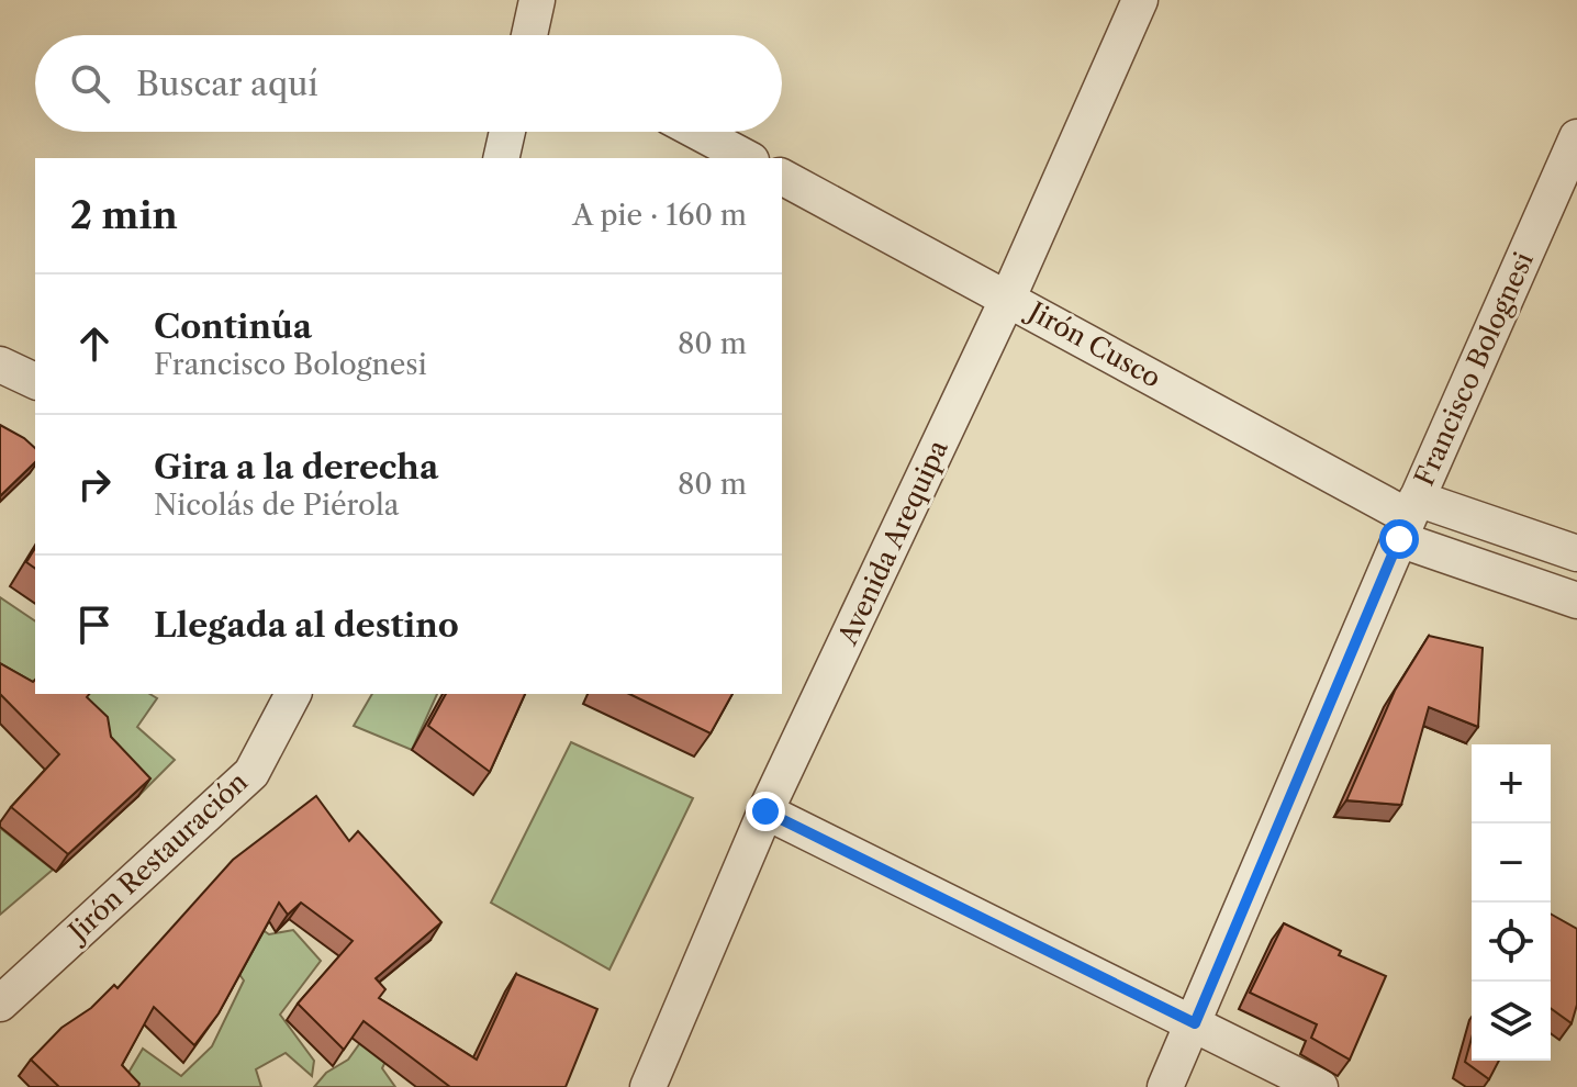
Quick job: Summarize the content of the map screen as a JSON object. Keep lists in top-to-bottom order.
{
  "streets": {
    "street": [
      "Jirón Cusco",
      "Francisco Bolognesi",
      "Avenida Arequipa",
      "Jirón Restauración"
    ]
  },
  "crossings": [
    ["Jirón Cusco", "Francisco Bolognesi"],
    ["Jirón Cusco", "Avenida Arequipa"]
  ],
  "page": {
    "search": "Buscar aquí",
    "heading": ["2 min", "A pie · 160 m"],
    "list": [
      ["Continúa", "Francisco Bolognesi", "80 m"],
      ["Gira a la derecha", "Nicolás de Piérola", "80 m"],
      "Llegada al destino"
    ],
    "map_buttons": ["+", "−"]
  }
}
